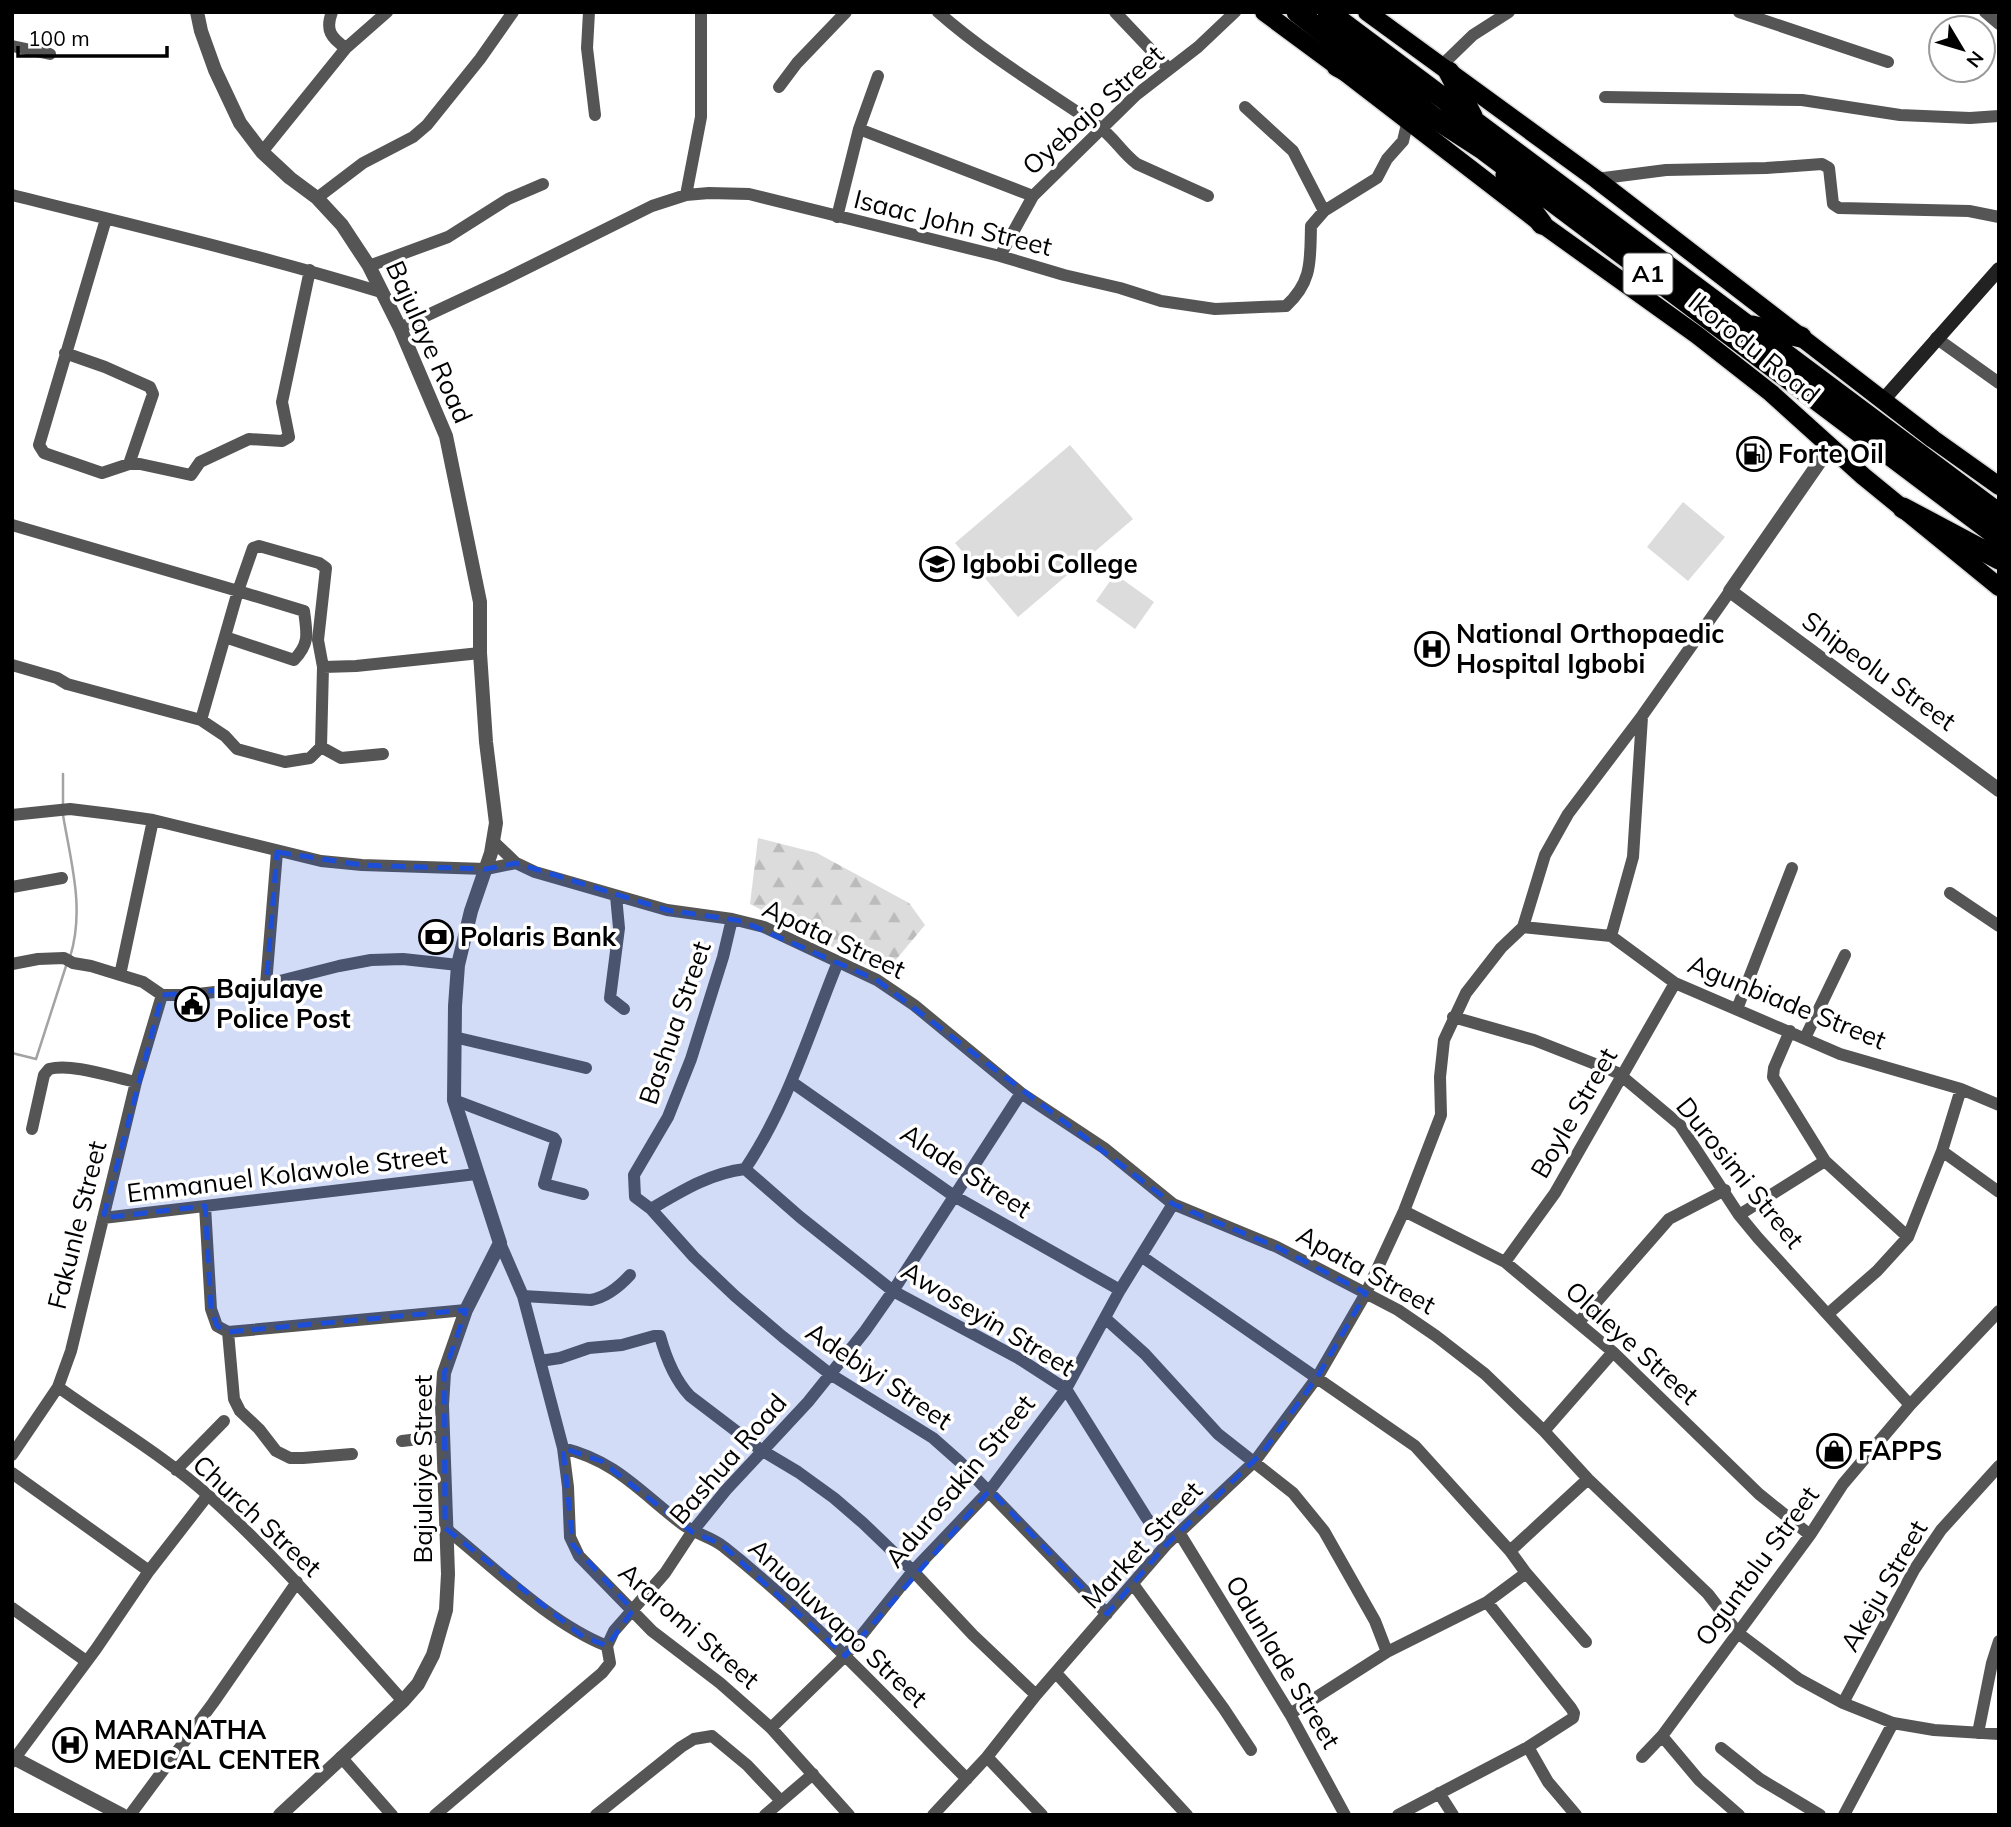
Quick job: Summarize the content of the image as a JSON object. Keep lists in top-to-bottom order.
{
  "streets": {
    "highway": ["A1", "Ikorodu Road"],
    "street": [
      "Oyebajo Street",
      "Isaac John Street",
      "Bajulaye Road",
      "Shipeolu Street",
      "Apata Street",
      "Agunbiade Street",
      "Bashua Street",
      "Boyle Street",
      "Alade Street",
      "Durosimi Street",
      "Emmanuel Kolawole Street",
      "Fakunle Street",
      "Awoseyin Street",
      "Olaleye Street",
      "Adebiyi Street",
      "Bashua Road",
      "Bajulaiye Street",
      "Adurosakin Street",
      "Church Street",
      "Market Street",
      "Oguntolu Street",
      "Akeju Street",
      "Anuoluwapo Street",
      "Araromi Street",
      "Odunlade Street"
    ]
  },
  "crossings": [
    ["Oyebajo Street", "Isaac John Street"],
    ["Isaac John Street", "Bajulaye Road"],
    ["Apata Street", "Bashua Street"],
    ["Apata Street", "Bashua Road"],
    ["Apata Street", "Adurosakin Street"],
    ["Apata Street", "Market Street"],
    ["Apata Street", "Oguntolu Street"],
    ["Apata Street", "Akeju Street"],
    ["Agunbiade Street", "Boyle Street"],
    ["Bashua Street", "Adebiyi Street"],
    ["Boyle Street", "Durosimi Street"],
    ["Boyle Street", "Olaleye Street"],
    ["Alade Street", "Bashua Road"],
    ["Alade Street", "Adurosakin Street"],
    ["Durosimi Street", "Market Street"],
    ["Durosimi Street", "Oguntolu Street"],
    ["Emmanuel Kolawole Street", "Fakunle Street"],
    ["Fakunle Street", "Church Street"],
    ["Awoseyin Street", "Bashua Road"],
    ["Awoseyin Street", "Adurosakin Street"],
    ["Awoseyin Street", "Market Street"],
    ["Olaleye Street", "Market Street"],
    ["Olaleye Street", "Oguntolu Street"],
    ["Adebiyi Street", "Bashua Road"],
    ["Adebiyi Street", "Adurosakin Street"],
    ["Adebiyi Street", "Market Street"],
    ["Bashua Road", "Anuoluwapo Street"],
    ["Bashua Road", "Araromi Street"],
    ["Bajulaiye Street", "Church Street"],
    ["Bajulaiye Street", "Araromi Street"],
    ["Adurosakin Street", "Anuoluwapo Street"],
    ["Adurosakin Street", "Araromi Street"],
    ["Market Street", "Anuoluwapo Street"],
    ["Market Street", "Odunlade Street"],
    ["Anuoluwapo Street", "Araromi Street"]
  ],
  "places": {
    "fuel station": ["Forte Oil"],
    "school or university": ["Igbobi College"],
    "hospital": ["National Orthopaedic Hospital Igbobi", "MARANATHA MEDICAL CENTER"],
    "bank": ["Polaris Bank"],
    "public building": ["Bajulaye Police Post"],
    "shop": ["FAPPS"]
  },
  "scale_bar": "100 m",
  "north": "bottom right"
}
